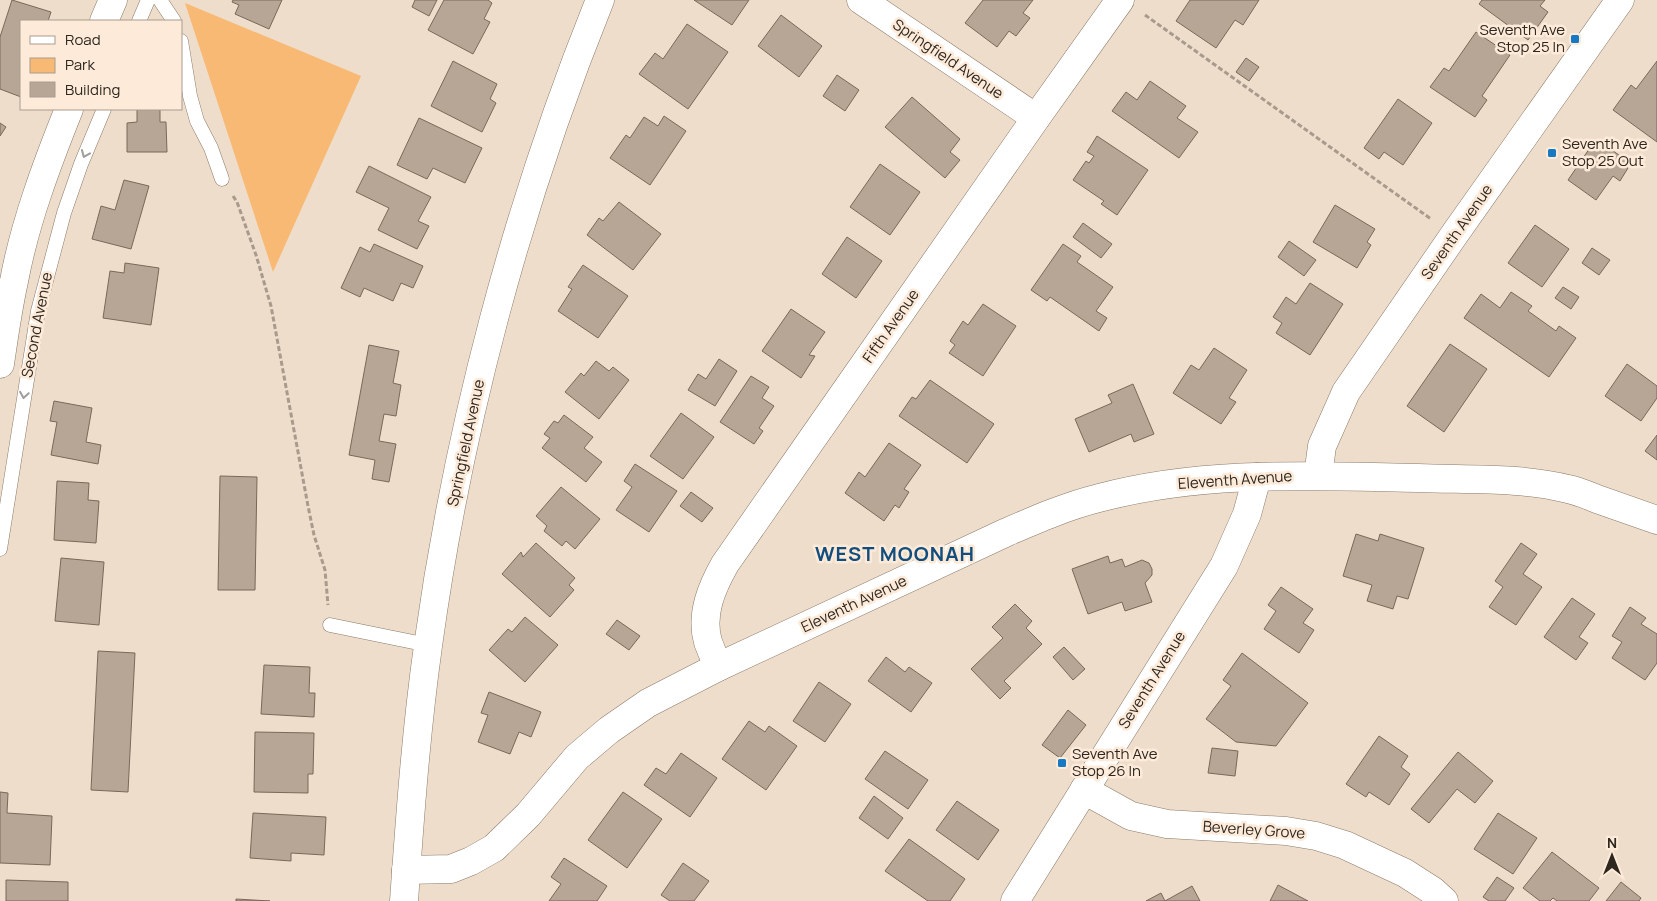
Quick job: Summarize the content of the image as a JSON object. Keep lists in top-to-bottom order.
{
  "streets": {
    "street": [
      "Springfield Avenue",
      "Seventh Avenue",
      "Second Avenue",
      "Fifth Avenue",
      "Eleventh Avenue",
      "Beverley Grove"
    ]
  },
  "crossings": [
    ["Springfield Avenue", "Fifth Avenue"],
    ["Springfield Avenue", "Eleventh Avenue"],
    ["Seventh Avenue", "Eleventh Avenue"],
    ["Seventh Avenue", "Beverley Grove"],
    ["Fifth Avenue", "Eleventh Avenue"]
  ],
  "districts": ["WEST MOONAH"],
  "places": {
    "transit": ["Seventh Ave Stop 25 In", "Seventh Ave Stop 25 Out", "Seventh Ave Stop 26 In"]
  },
  "legend": ["Road", "Park", "Building"],
  "north": "top"
}
